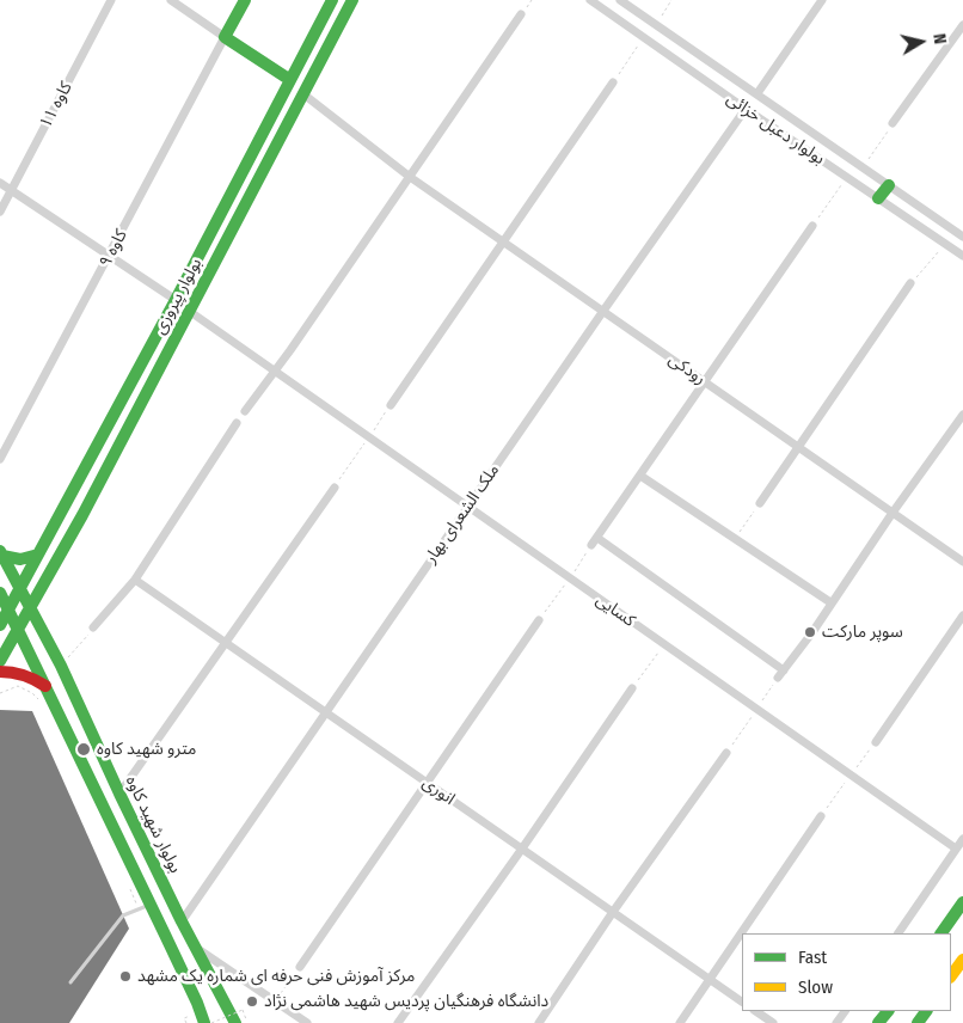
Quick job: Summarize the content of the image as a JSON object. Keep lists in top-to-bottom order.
{
  "streets": {
    "main road": ["بولوار پیروزی", "بولوار شهید کاوه"],
    "street": [
      "کاوه ۱۱",
      "بولوار دعبل خزائی",
      "کاوه ۹",
      "رودکی",
      "ملک الشعرای بهار",
      "کسایی",
      "انوری"
    ]
  },
  "crossings": [
    ["بولوار دعبل خزائی", "ملک الشعرای بهار"],
    ["بولوار پیروزی", "رودکی"],
    ["بولوار پیروزی", "کسایی"],
    ["بولوار پیروزی", "بولوار شهید کاوه"],
    ["رودکی", "ملک الشعرای بهار"],
    ["ملک الشعرای بهار", "کسایی"],
    ["ملک الشعرای بهار", "انوری"],
    ["ملک الشعرای بهار", "بولوار شهید کاوه"]
  ],
  "places": [
    "سوپر مارکت",
    "مترو شهید کاوه",
    "مرکز آموزش فنی حرفه ای شماره یک مشهد",
    "دانشگاه فرهنگیان پردیس شهید هاشمی نژاد"
  ],
  "legend": ["Fast", "Slow"],
  "north": "right"
}
